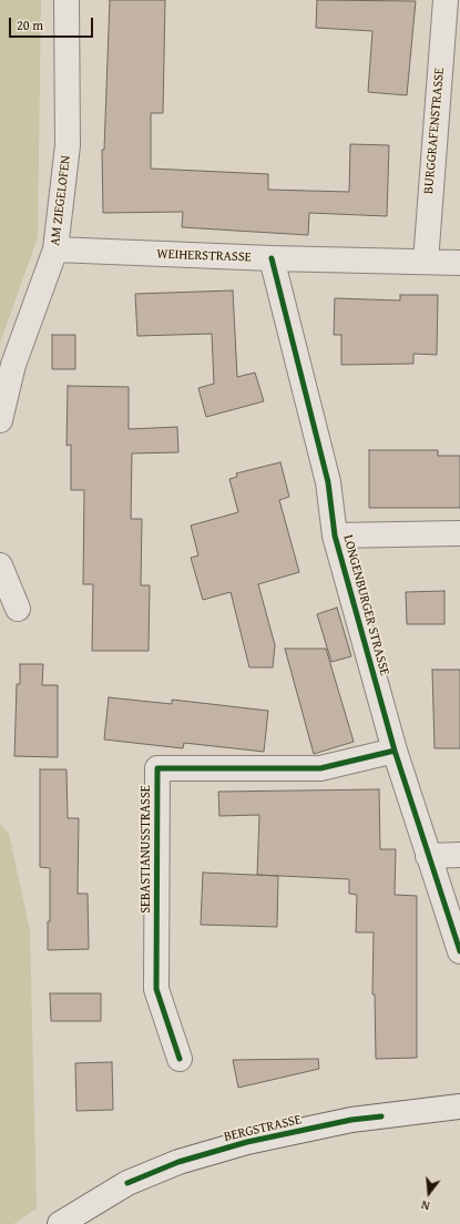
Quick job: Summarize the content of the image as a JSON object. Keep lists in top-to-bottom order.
{
  "streets": {
    "street": [
      "BURGGRAFENSTRASSE",
      "AM ZIEGELOFEN",
      "WEIHERSTRASSE",
      "LONGENBURGER STRASSE",
      "SEBASTIANUSSTRASSE",
      "BERGSTRASSE"
    ]
  },
  "crossings": [
    ["BURGGRAFENSTRASSE", "WEIHERSTRASSE"],
    ["AM ZIEGELOFEN", "WEIHERSTRASSE"],
    ["WEIHERSTRASSE", "LONGENBURGER STRASSE"],
    ["LONGENBURGER STRASSE", "SEBASTIANUSSTRASSE"]
  ],
  "scale_bar": "20 m",
  "north": "bottom"
}
